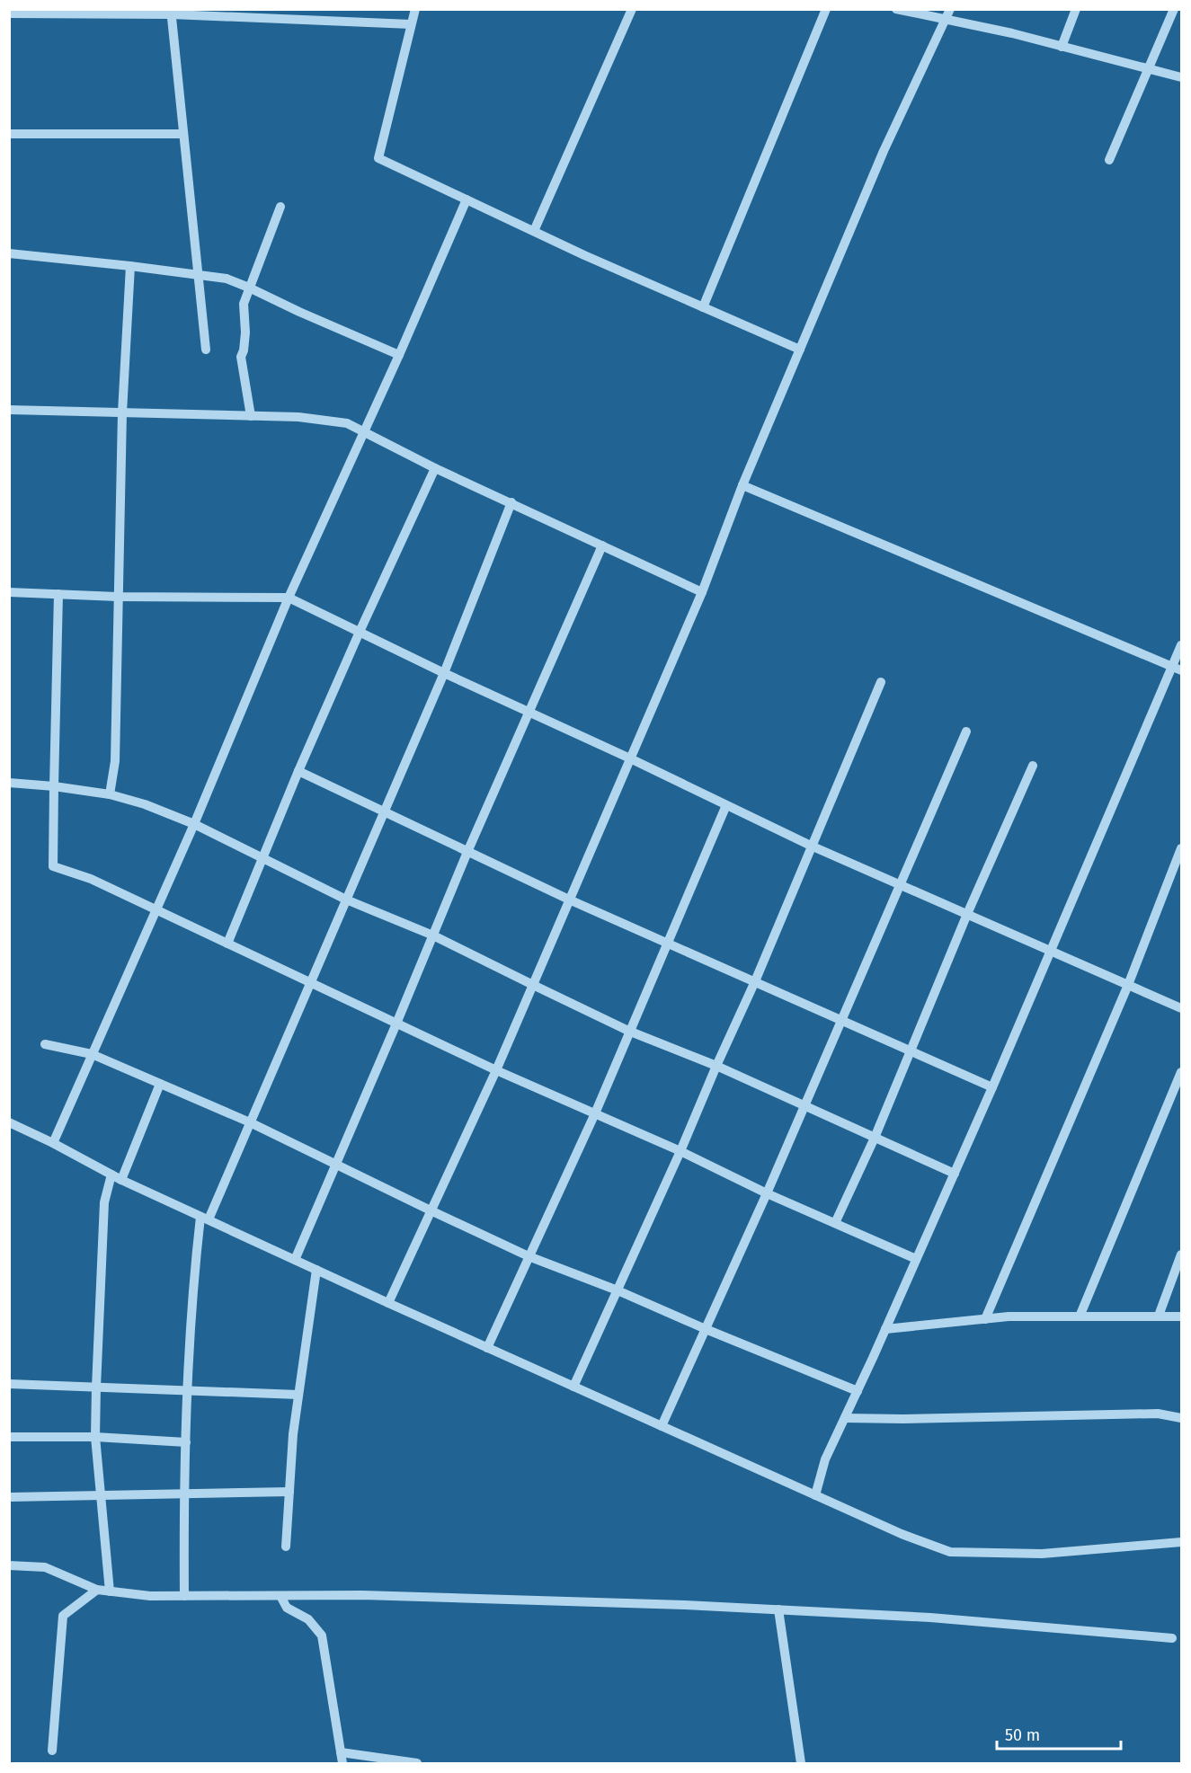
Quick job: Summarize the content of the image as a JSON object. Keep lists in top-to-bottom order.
{
  "scale_bar": "50 m"
}
